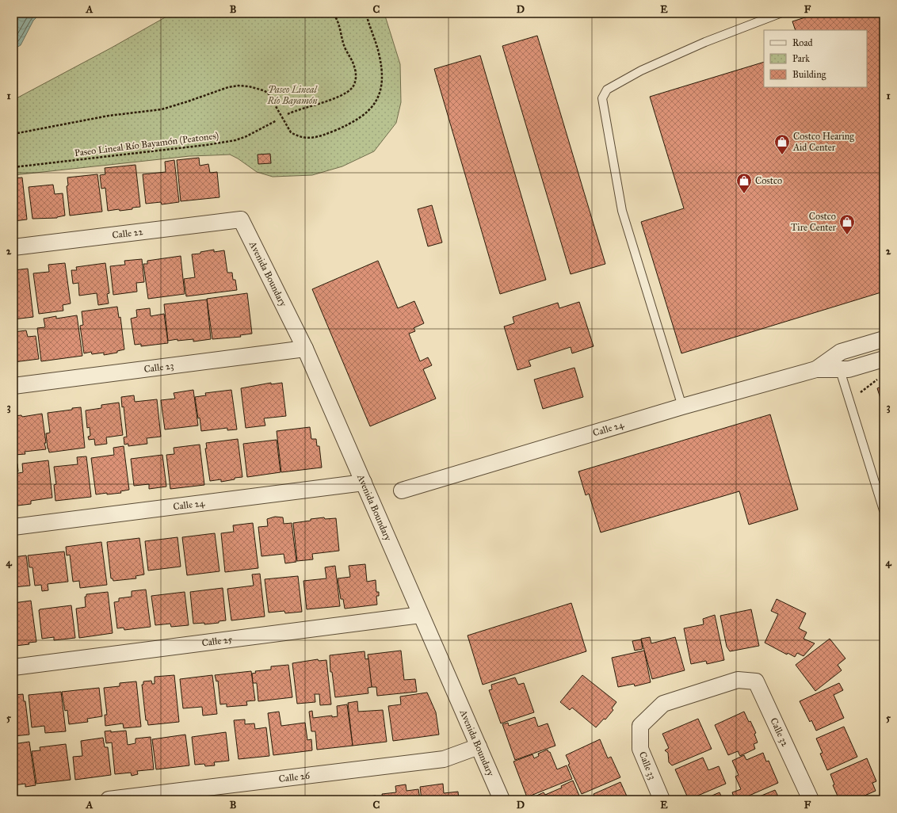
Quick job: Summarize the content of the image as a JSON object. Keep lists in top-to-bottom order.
{
  "streets": {
    "street": [
      "Calle 22",
      "Avenida Boundary",
      "Calle 23",
      "Calle 24",
      "Calle 25",
      "Calle 32",
      "Calle 33",
      "Calle 26"
    ],
    "path": ["Paseo Lineal Río Bayamón (Peatones)"]
  },
  "crossings": [
    ["Calle 22", "Avenida Boundary"],
    ["Avenida Boundary", "Calle 23"],
    ["Avenida Boundary", "Calle 24"],
    ["Avenida Boundary", "Calle 25"],
    ["Avenida Boundary", "Calle 26"],
    ["Calle 32", "Calle 33"]
  ],
  "parks": ["Paseo Lineal Río Bayamón"],
  "places": {
    "shop": ["Costco Hearing Aid Center", "Costco", "Costco Tire Center"]
  },
  "legend": ["Road", "Park", "Building"],
  "grid": {
    "columns": [
      "A",
      "B",
      "C",
      "D",
      "E",
      "F"
    ],
    "rows": [
      "1",
      "2",
      "3",
      "4",
      "5"
    ]
  }
}
